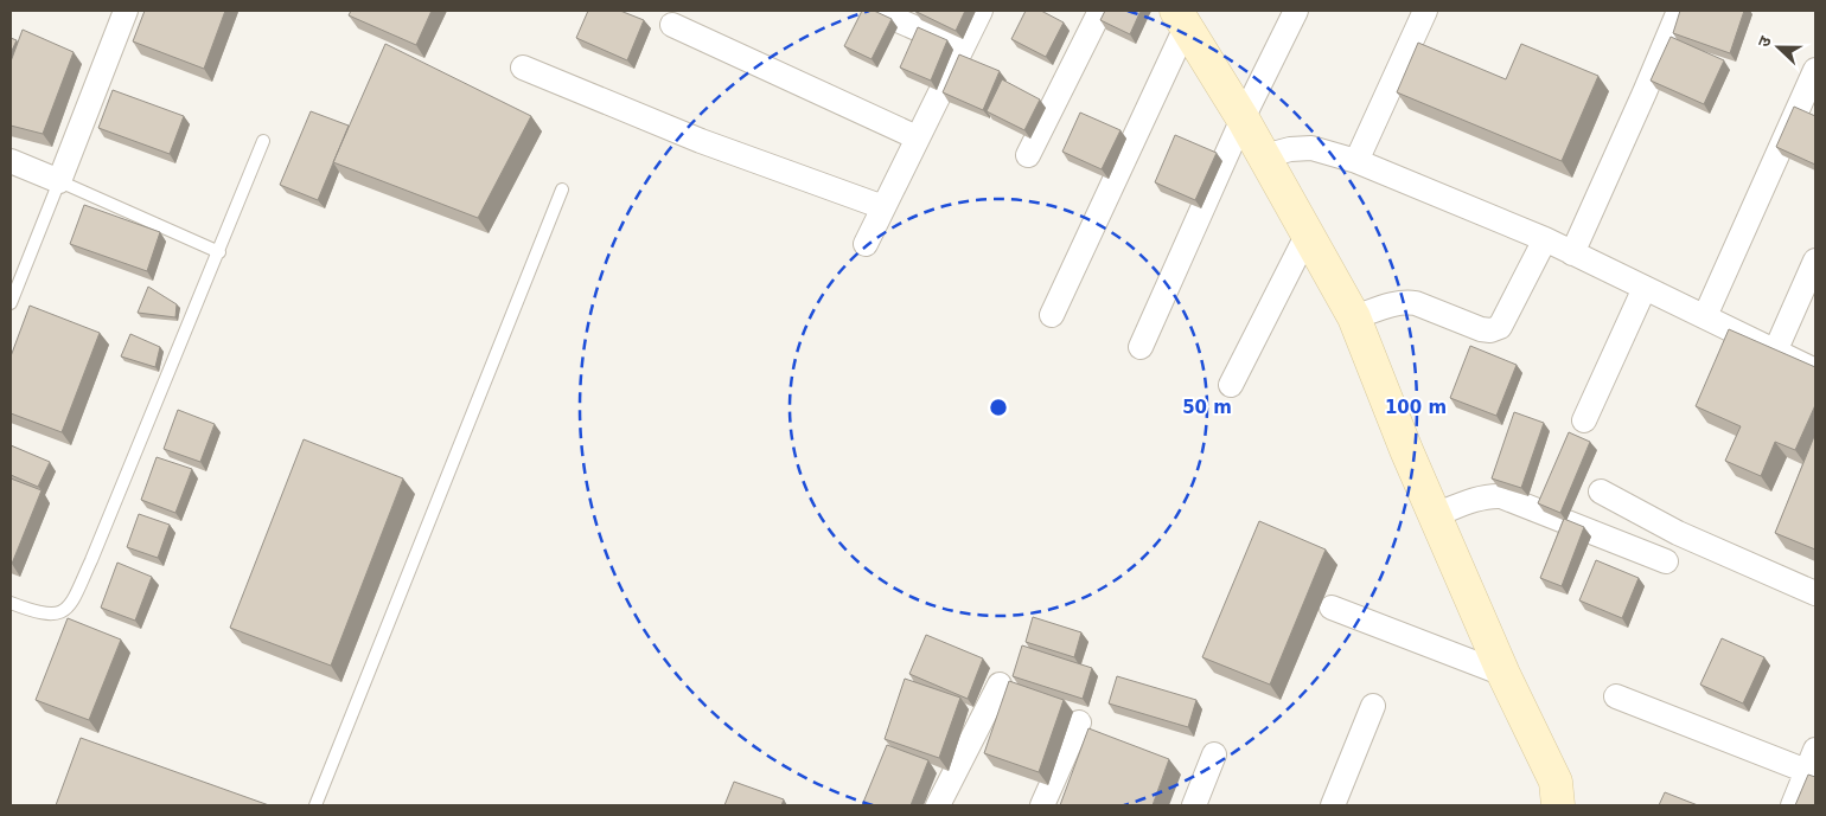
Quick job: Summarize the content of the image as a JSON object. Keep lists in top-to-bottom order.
{
  "north": "left",
  "rings": ["50 m", "100 m"]
}
